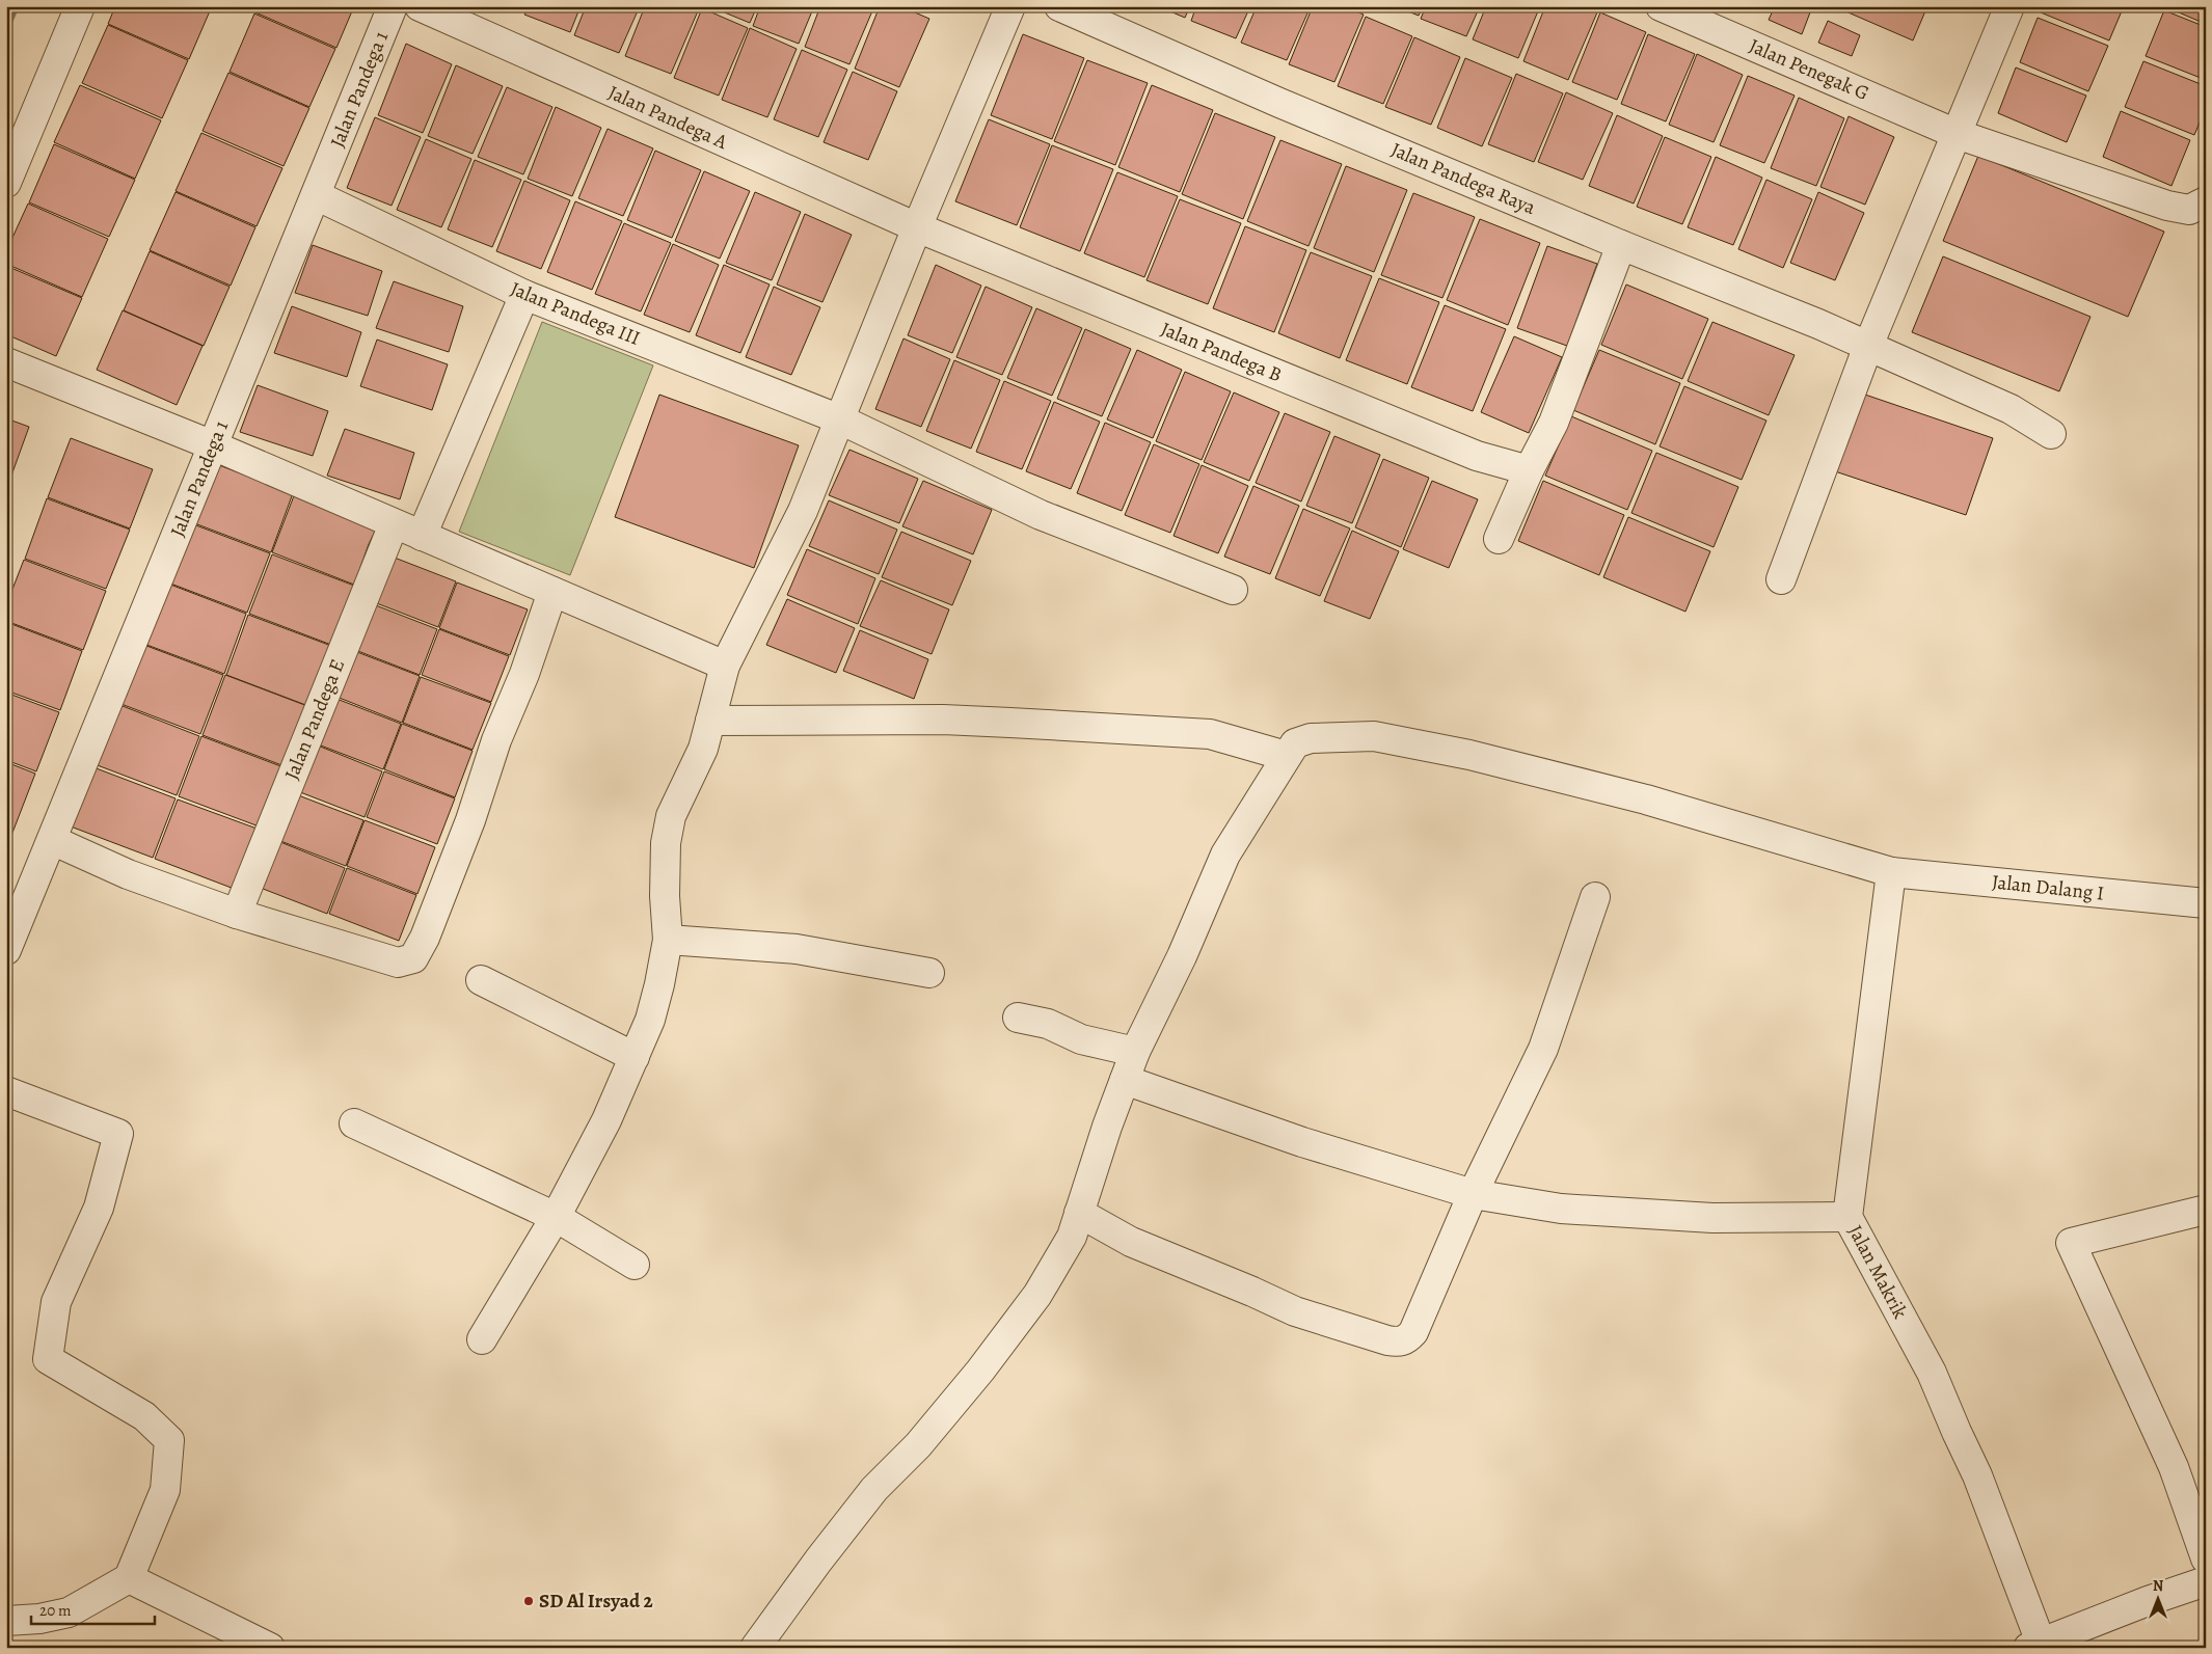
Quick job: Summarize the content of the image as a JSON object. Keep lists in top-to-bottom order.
{
  "streets": {
    "street": [
      "Jalan Penegak G",
      "Jalan Pandega 1",
      "Jalan Pandega A",
      "Jalan Pandega Raya",
      "Jalan Pandega III",
      "Jalan Pandega B",
      "Jalan Pandega E",
      "Jalan Dalang I",
      "Jalan Makrik"
    ]
  },
  "crossings": [
    ["Jalan Pandega 1", "Jalan Pandega III"],
    ["Jalan Pandega A", "Jalan Pandega B"],
    ["Jalan Dalang I", "Jalan Makrik"]
  ],
  "places": ["SD Al Irsyad 2"],
  "scale_bar": "20 m",
  "north": "top"
}
